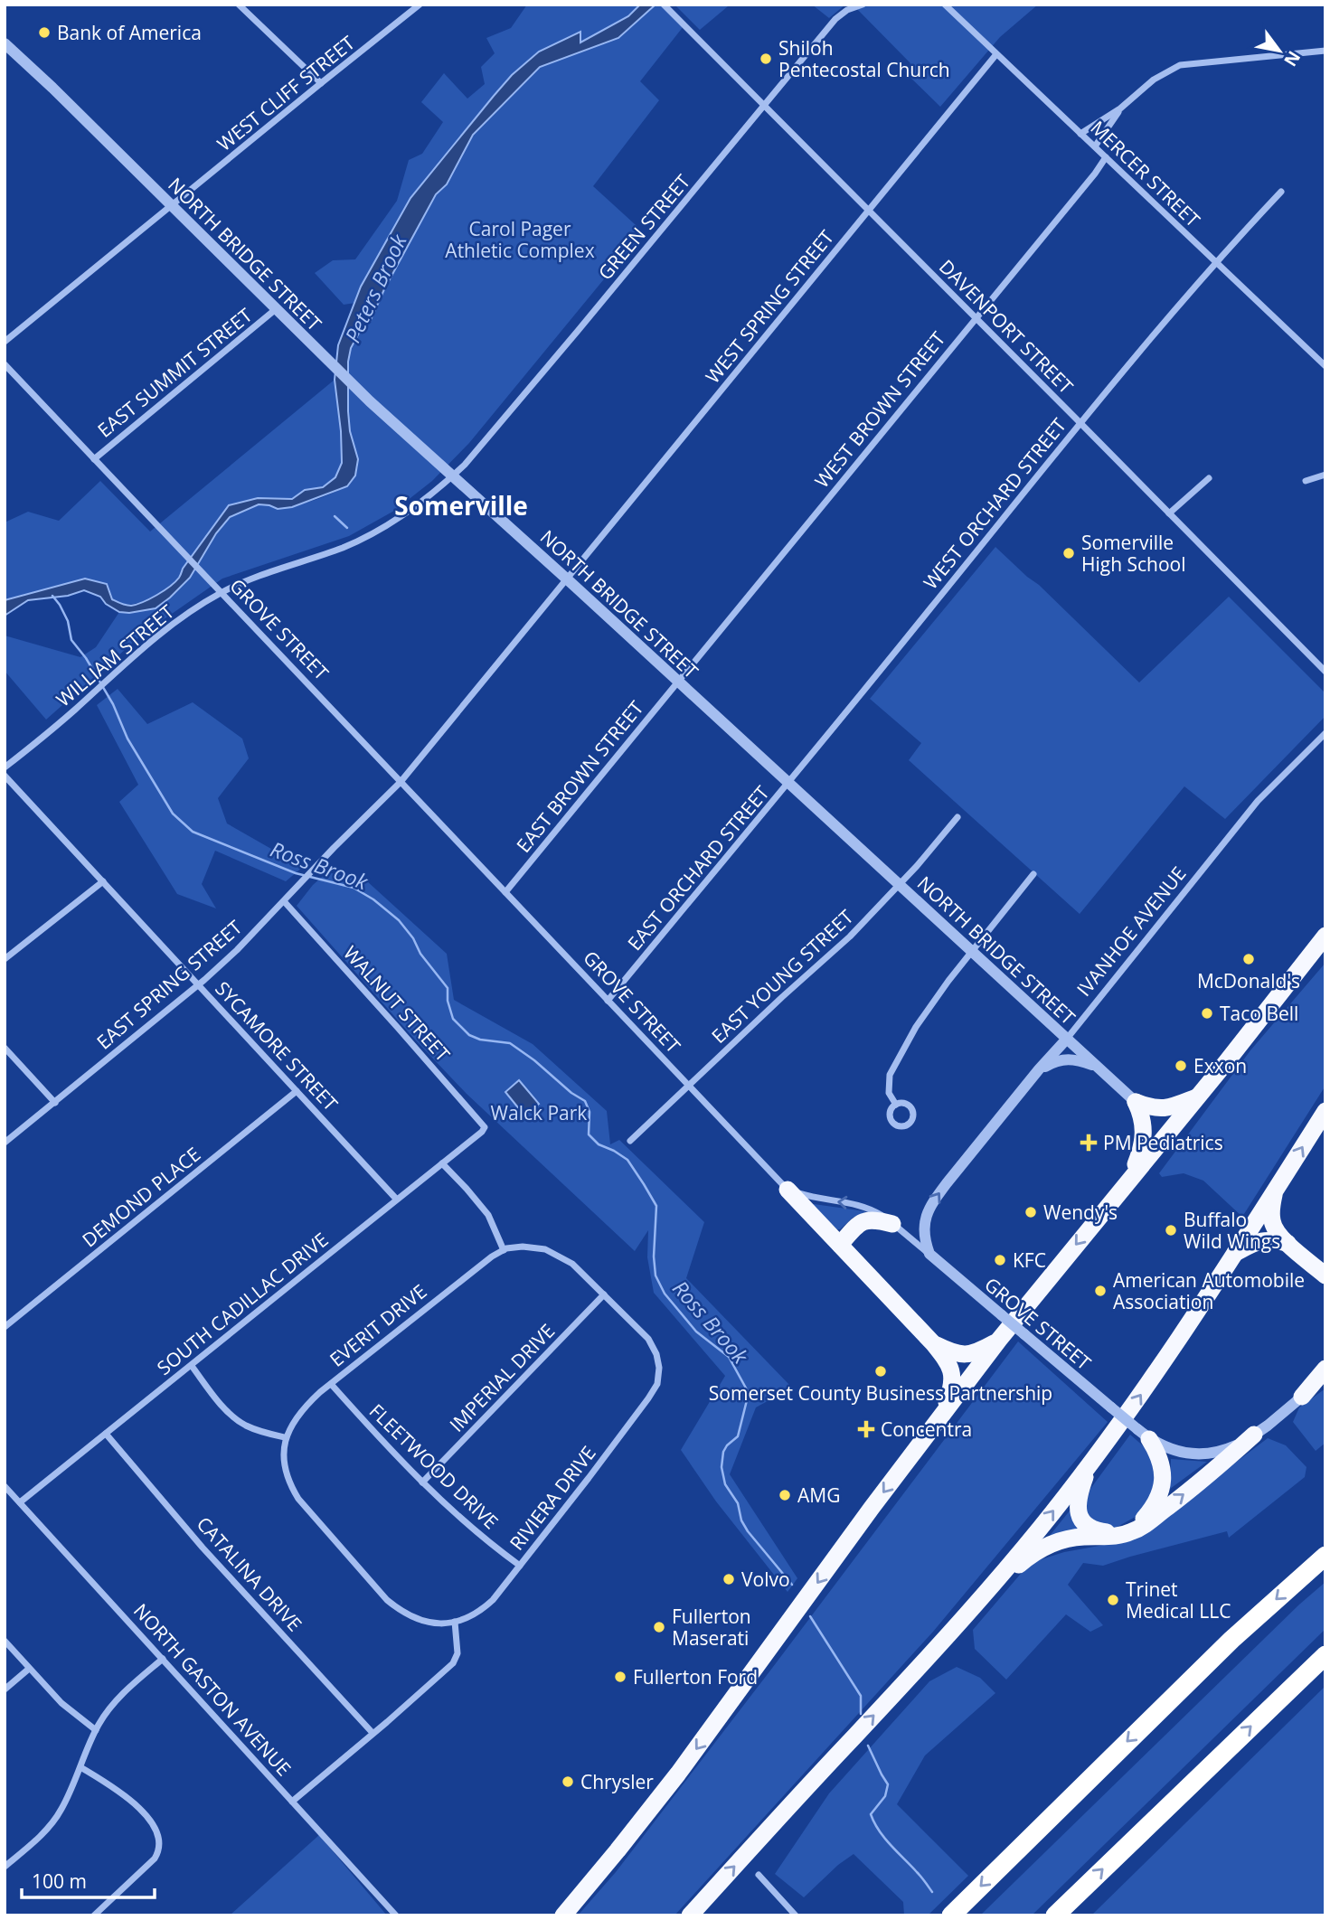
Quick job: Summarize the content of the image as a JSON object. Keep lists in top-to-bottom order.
{
  "streets": {
    "street": [
      "WEST CLIFF STREET",
      "MERCER STREET",
      "GREEN STREET",
      "NORTH BRIDGE STREET",
      "WEST SPRING STREET",
      "DAVENPORT STREET",
      "EAST SUMMIT STREET",
      "WEST BROWN STREET",
      "WEST ORCHARD STREET",
      "GROVE STREET",
      "WILLIAM STREET",
      "EAST BROWN STREET",
      "EAST ORCHARD STREET",
      "IVANHOE AVENUE",
      "EAST YOUNG STREET",
      "EAST SPRING STREET",
      "WALNUT STREET",
      "SYCAMORE STREET",
      "DEMOND PLACE",
      "SOUTH CADILLAC DRIVE",
      "EVERIT DRIVE",
      "IMPERIAL DRIVE",
      "FLEETWOOD DRIVE",
      "RIVIERA DRIVE",
      "CATALINA DRIVE",
      "NORTH GASTON AVENUE"
    ]
  },
  "crossings": [
    ["WEST CLIFF STREET", "NORTH BRIDGE STREET"],
    ["MERCER STREET", "WEST SPRING STREET"],
    ["MERCER STREET", "WEST BROWN STREET"],
    ["MERCER STREET", "WEST ORCHARD STREET"],
    ["GREEN STREET", "NORTH BRIDGE STREET"],
    ["GREEN STREET", "DAVENPORT STREET"],
    ["GREEN STREET", "WILLIAM STREET"],
    ["NORTH BRIDGE STREET", "WEST SPRING STREET"],
    ["NORTH BRIDGE STREET", "EAST SUMMIT STREET"],
    ["NORTH BRIDGE STREET", "WEST BROWN STREET"],
    ["NORTH BRIDGE STREET", "WEST ORCHARD STREET"],
    ["NORTH BRIDGE STREET", "WILLIAM STREET"],
    ["NORTH BRIDGE STREET", "EAST BROWN STREET"],
    ["NORTH BRIDGE STREET", "EAST ORCHARD STREET"],
    ["NORTH BRIDGE STREET", "IVANHOE AVENUE"],
    ["NORTH BRIDGE STREET", "EAST YOUNG STREET"],
    ["NORTH BRIDGE STREET", "EAST SPRING STREET"],
    ["WEST SPRING STREET", "DAVENPORT STREET"],
    ["WEST SPRING STREET", "EAST SPRING STREET"],
    ["DAVENPORT STREET", "WEST BROWN STREET"],
    ["DAVENPORT STREET", "WEST ORCHARD STREET"],
    ["EAST SUMMIT STREET", "GROVE STREET"],
    ["WEST BROWN STREET", "EAST BROWN STREET"],
    ["WEST ORCHARD STREET", "EAST ORCHARD STREET"],
    ["GROVE STREET", "WILLIAM STREET"],
    ["GROVE STREET", "EAST BROWN STREET"],
    ["GROVE STREET", "EAST ORCHARD STREET"],
    ["GROVE STREET", "IVANHOE AVENUE"],
    ["GROVE STREET", "EAST YOUNG STREET"],
    ["GROVE STREET", "EAST SPRING STREET"],
    ["EAST SPRING STREET", "WALNUT STREET"],
    ["EAST SPRING STREET", "SYCAMORE STREET"],
    ["WALNUT STREET", "SOUTH CADILLAC DRIVE"],
    ["SYCAMORE STREET", "DEMOND PLACE"],
    ["SYCAMORE STREET", "SOUTH CADILLAC DRIVE"],
    ["SOUTH CADILLAC DRIVE", "CATALINA DRIVE"],
    ["SOUTH CADILLAC DRIVE", "NORTH GASTON AVENUE"],
    ["EVERIT DRIVE", "FLEETWOOD DRIVE"],
    ["IMPERIAL DRIVE", "FLEETWOOD DRIVE"],
    ["IMPERIAL DRIVE", "RIVIERA DRIVE"],
    ["FLEETWOOD DRIVE", "RIVIERA DRIVE"]
  ],
  "districts": ["Somerville"],
  "water": ["Peters Brook", "Ross Brook"],
  "parks": ["Carol Pager Athletic Complex", "Walck Park"],
  "places": {
    "other": [
      "Bank of America",
      "Shiloh Pentecostal Church",
      "Somerville High School",
      "McDonald's",
      "Taco Bell",
      "Exxon",
      "Wendy's",
      "Buffalo Wild Wings",
      "KFC",
      "American Automobile Association",
      "Somerset County Business Partnership",
      "AMG",
      "Volvo",
      "Trinet Medical LLC",
      "Fullerton Maserati",
      "Fullerton Ford",
      "Chrysler"
    ],
    "health": ["PM Pediatrics", "Concentra"]
  },
  "scale_bar": "100 m",
  "north": "bottom right"
}
